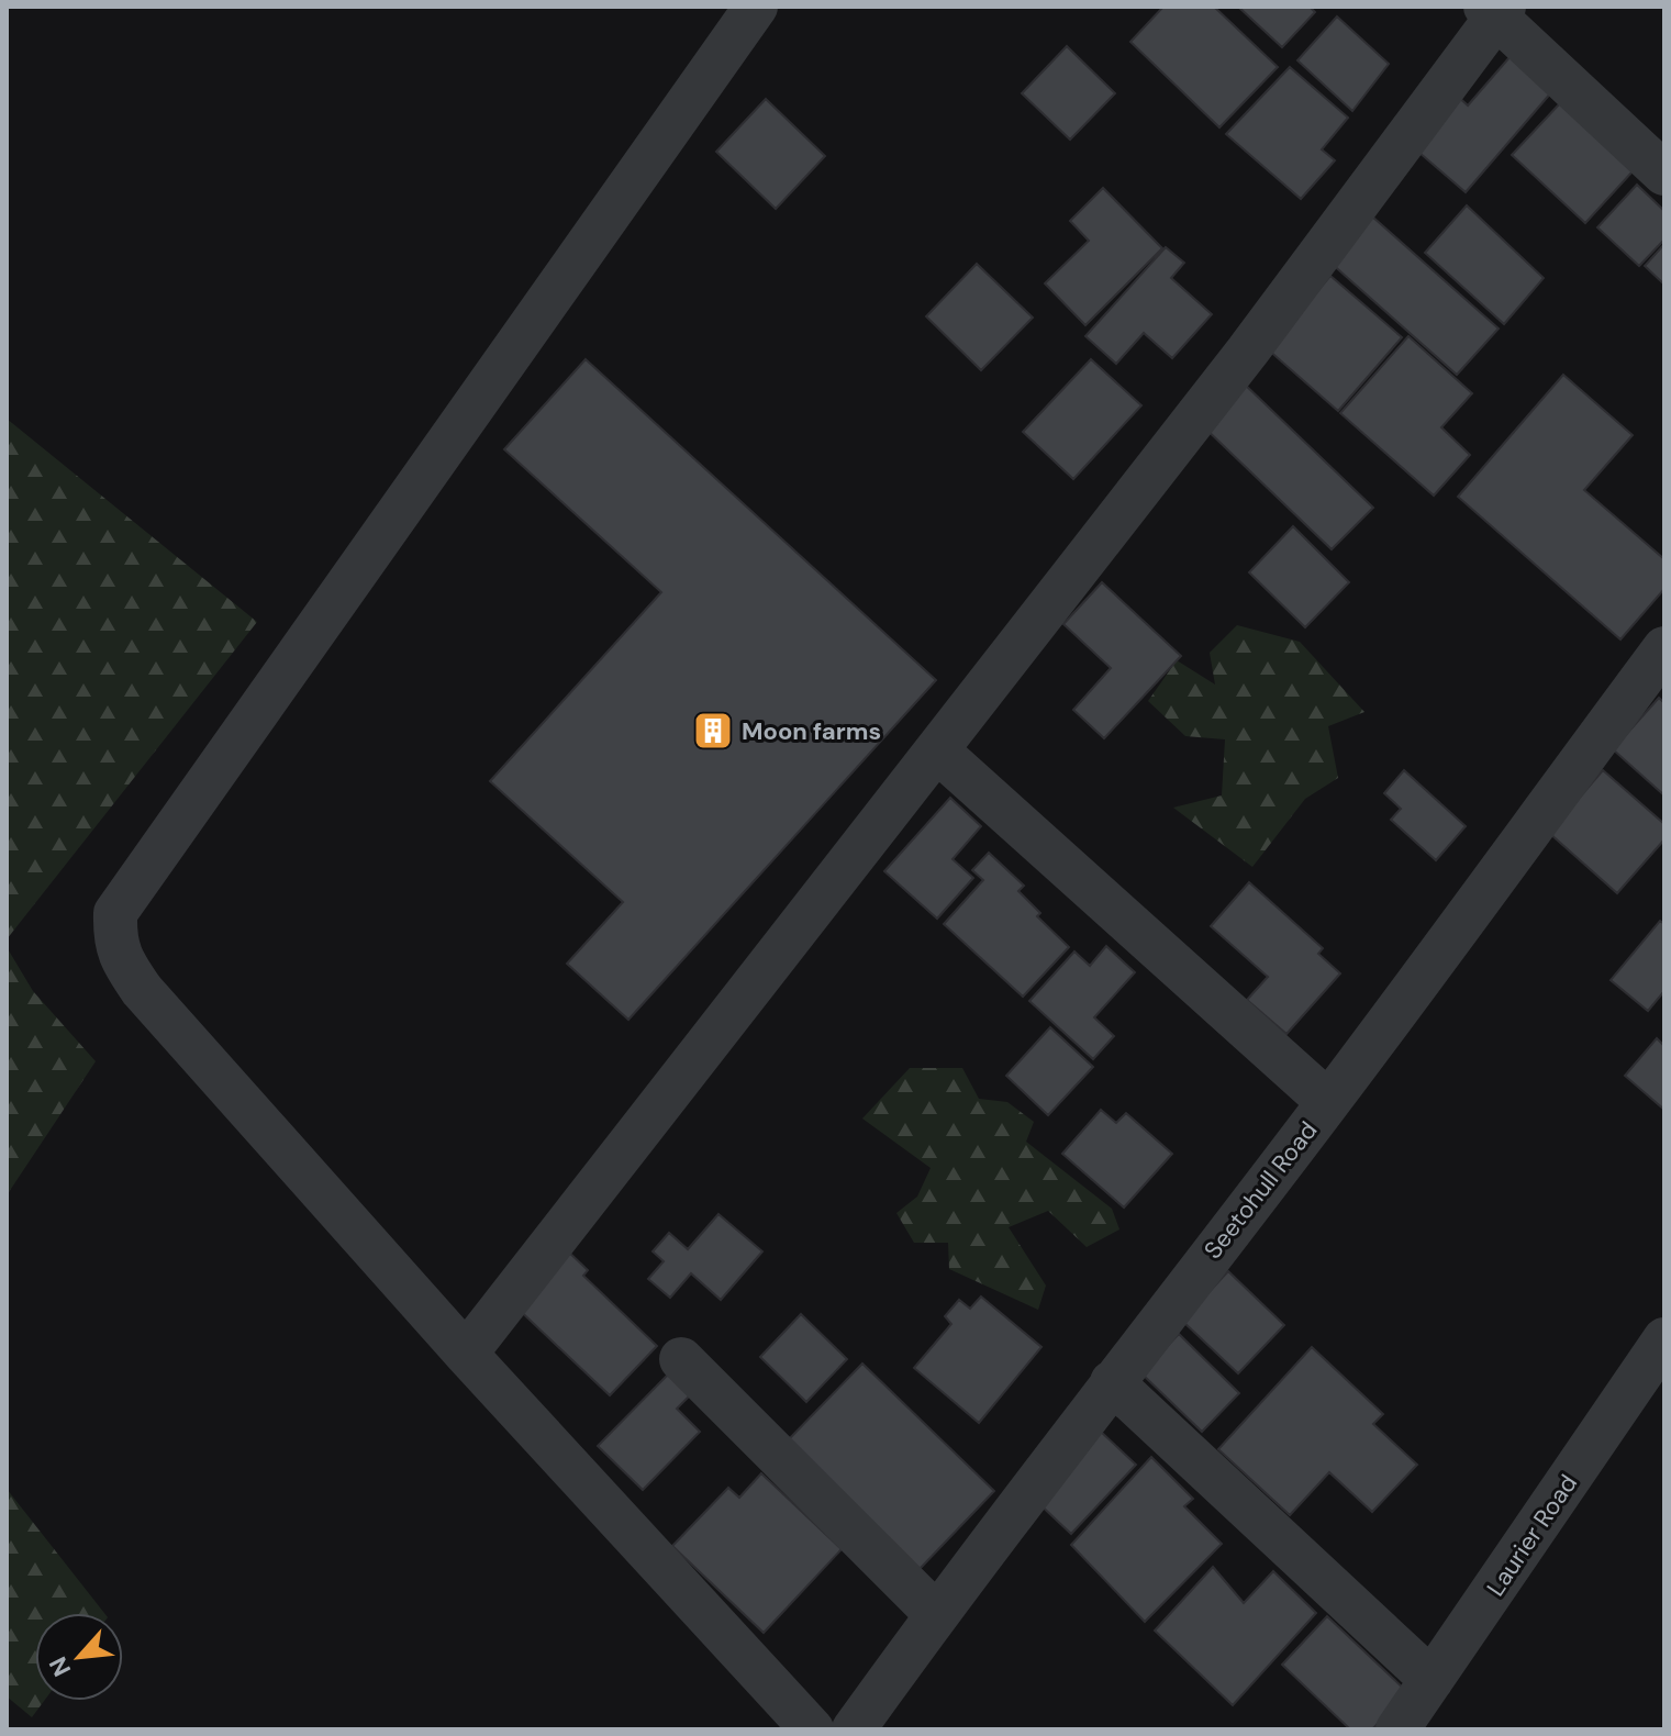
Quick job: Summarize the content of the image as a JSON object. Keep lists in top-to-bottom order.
{
  "streets": {
    "street": ["Seetohull Road", "Laurier Road"]
  },
  "places": {
    "building": ["Moon farms"]
  },
  "north": "bottom left"
}
